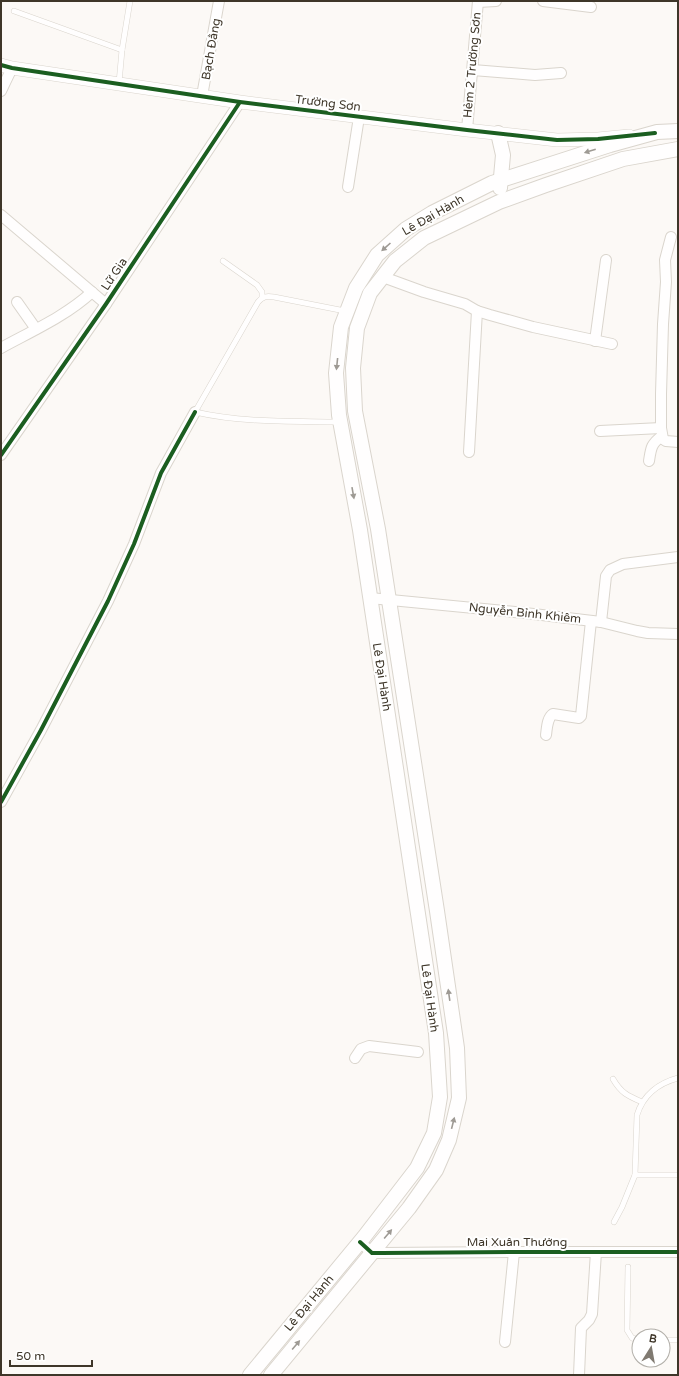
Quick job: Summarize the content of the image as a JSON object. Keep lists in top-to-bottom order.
{
  "streets": {
    "main road": ["Lê Đại Hành"],
    "street": [
      "Bạch Đằng",
      "Hẻm 2 Trường Sơn",
      "Trường Sơn",
      "Lữ Gia",
      "Nguyễn Bỉnh Khiêm",
      "Mai Xuân Thưởng"
    ]
  },
  "crossings": [
    ["Bạch Đằng", "Trường Sơn"],
    ["Hẻm 2 Trường Sơn", "Trường Sơn"],
    ["Trường Sơn", "Lê Đại Hành"],
    ["Trường Sơn", "Lữ Gia"],
    ["Lê Đại Hành", "Nguyễn Bỉnh Khiêm"],
    ["Lê Đại Hành", "Mai Xuân Thưởng"]
  ],
  "scale_bar": "50 m",
  "north": "top"
}
